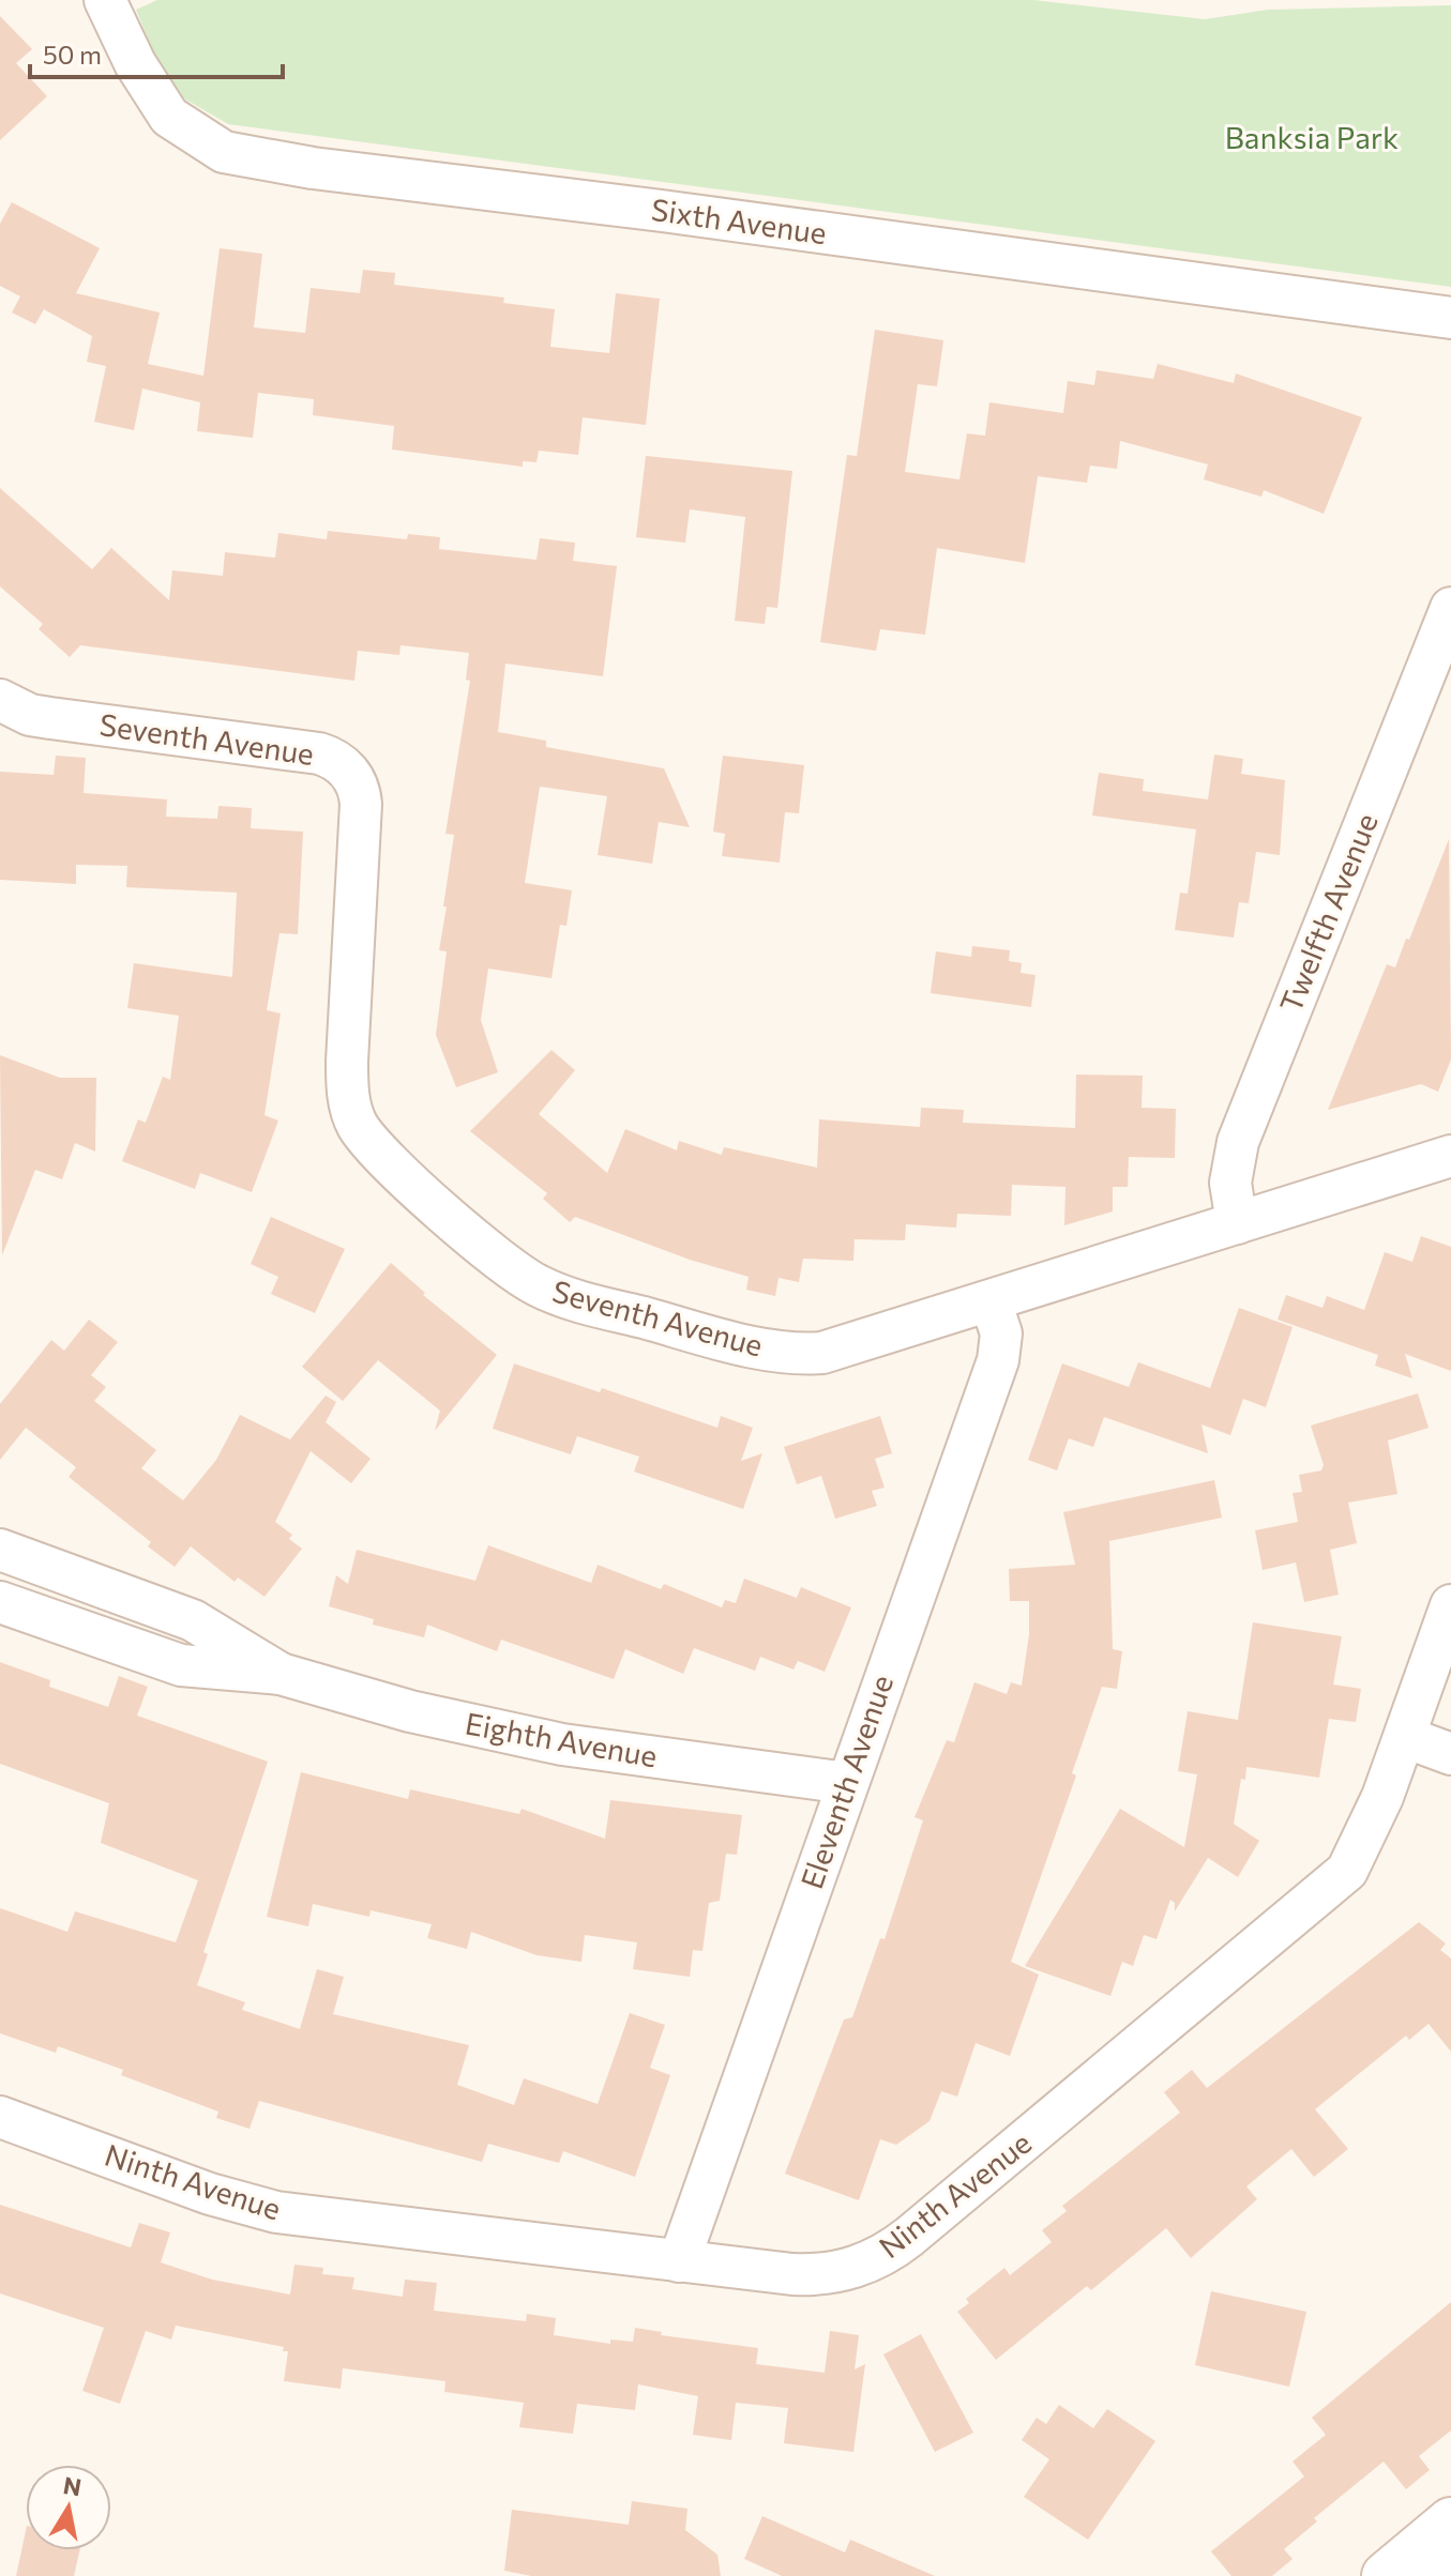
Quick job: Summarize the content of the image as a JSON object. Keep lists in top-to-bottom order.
{
  "streets": {
    "street": [
      "Sixth Avenue",
      "Seventh Avenue",
      "Twelfth Avenue",
      "Eighth Avenue",
      "Eleventh Avenue",
      "Ninth Avenue"
    ]
  },
  "crossings": [
    ["Seventh Avenue", "Twelfth Avenue"],
    ["Seventh Avenue", "Eleventh Avenue"],
    ["Eighth Avenue", "Eleventh Avenue"],
    ["Eleventh Avenue", "Ninth Avenue"]
  ],
  "parks": ["Banksia Park"],
  "scale_bar": "50 m",
  "north": "top"
}
